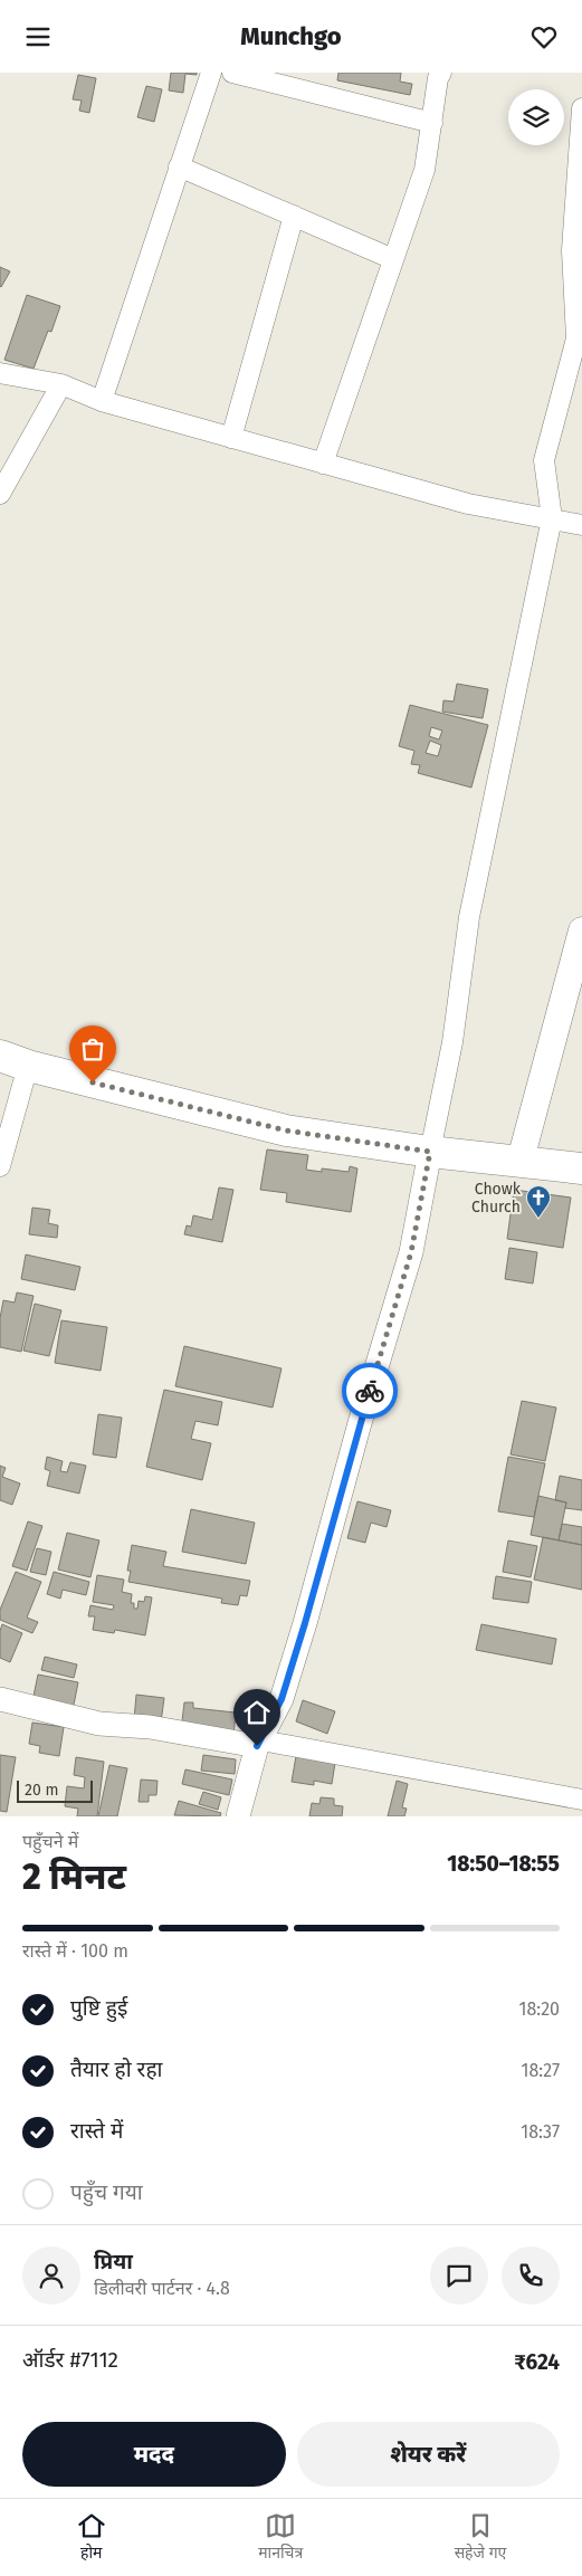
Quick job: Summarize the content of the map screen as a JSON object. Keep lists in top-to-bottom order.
{
  "places": {
    "church": ["Chowk Church"]
  },
  "scale_bar": "20 m",
  "page": {
    "header": "Munchgo",
    "scale": "20 m",
    "heading": ["2 मिनट", "पहुँचने में", "18:50–18:55"],
    "panel": [
      "प्रिया",
      "डिलीवरी पार्टनर · 4.8",
      "ऑर्डर #7112",
      "₹624"
    ],
    "bar": "रास्ते में · 100 m",
    "list": [
      ["पुष्टि हुई", "18:20"],
      ["तैयार हो रहा", "18:27"],
      ["रास्ते में", "18:37"],
      "पहुँच गया"
    ],
    "buttons": ["मदद", "शेयर करें"],
    "tabs": ["होम", "मानचित्र", "सहेजे गए"]
  }
}
